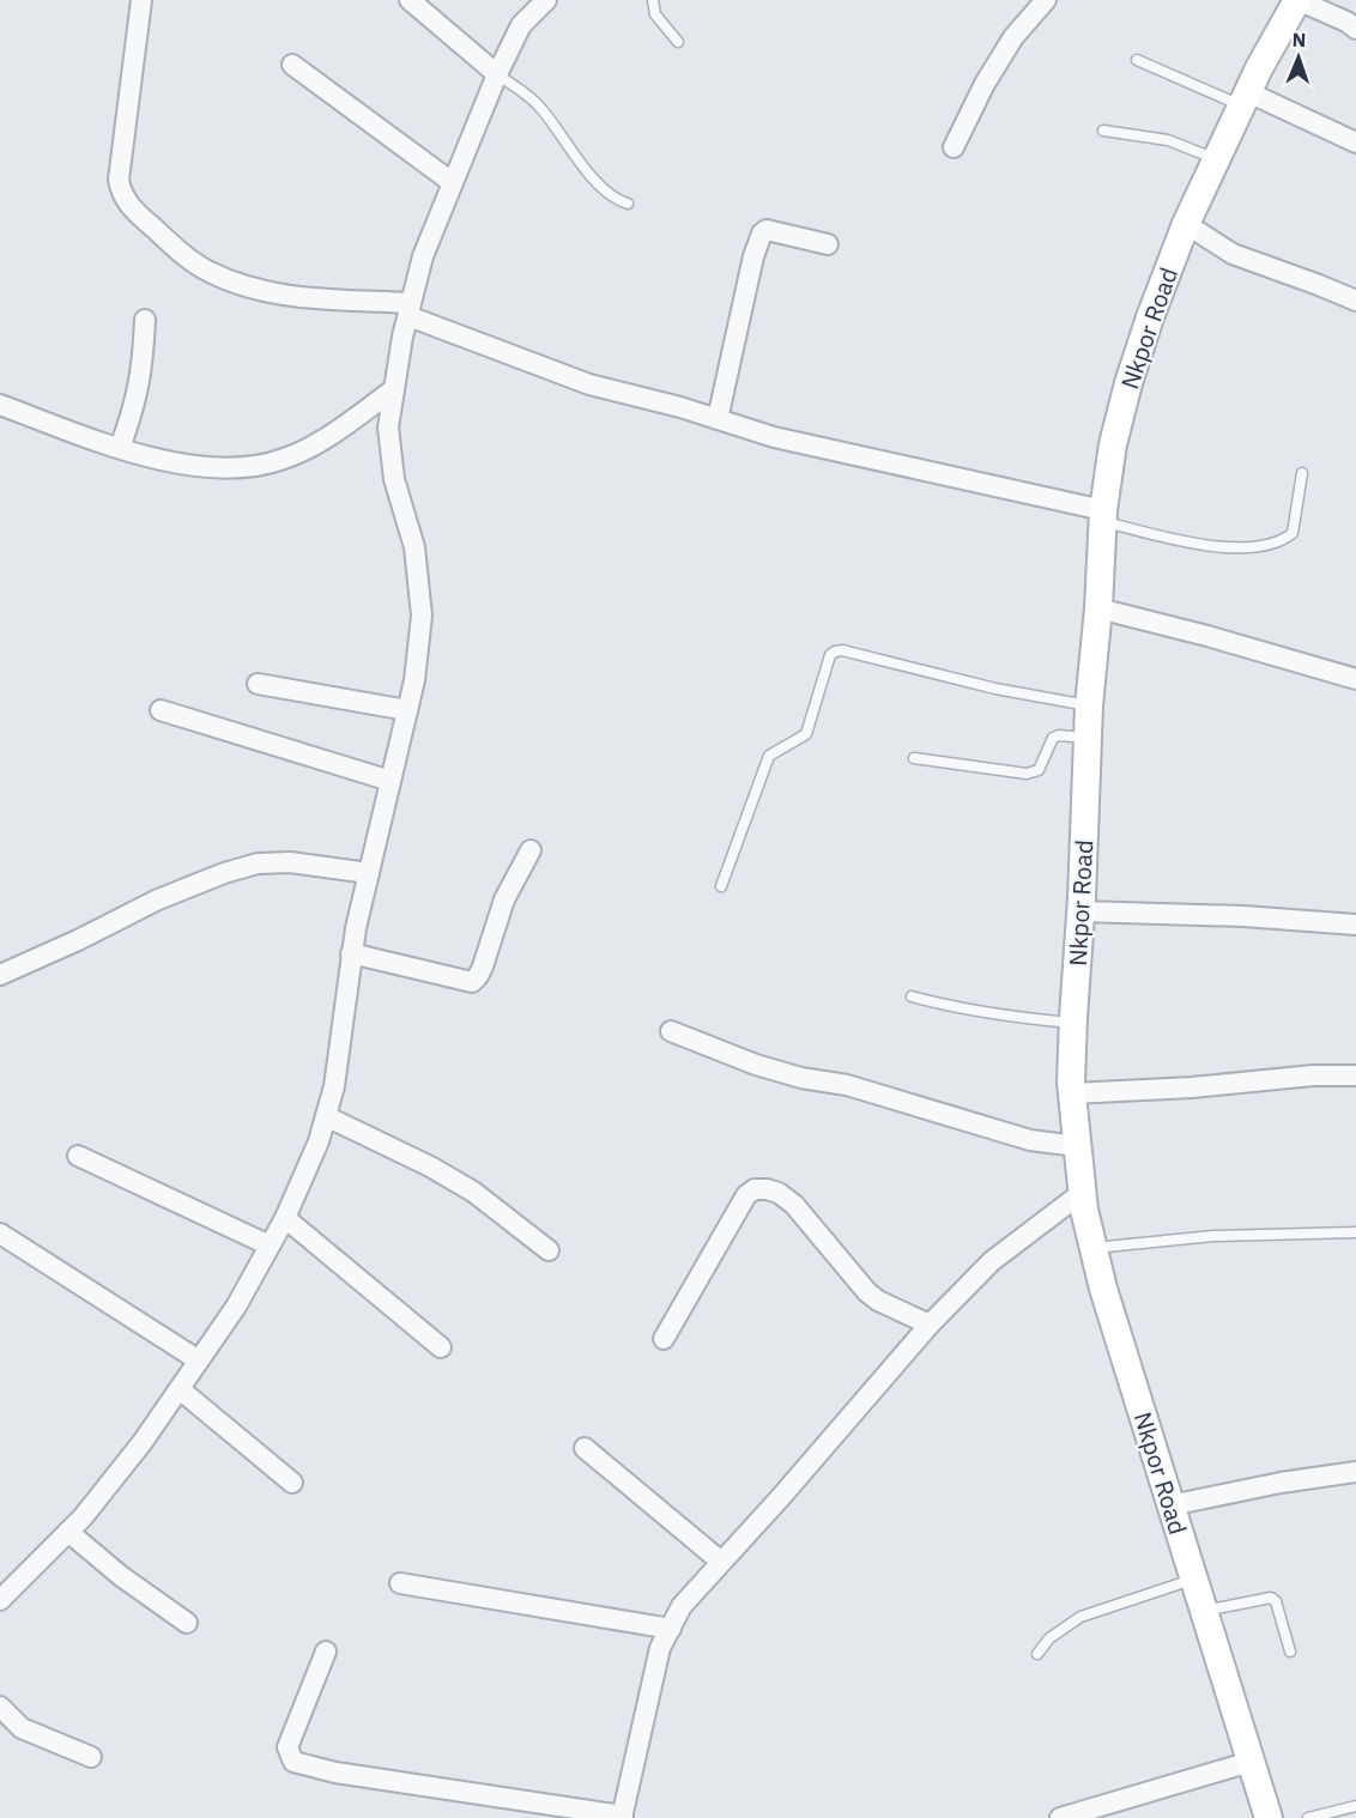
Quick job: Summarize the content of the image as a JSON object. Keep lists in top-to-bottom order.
{
  "streets": {
    "street": ["Nkpor Road"]
  },
  "north": "top"
}
